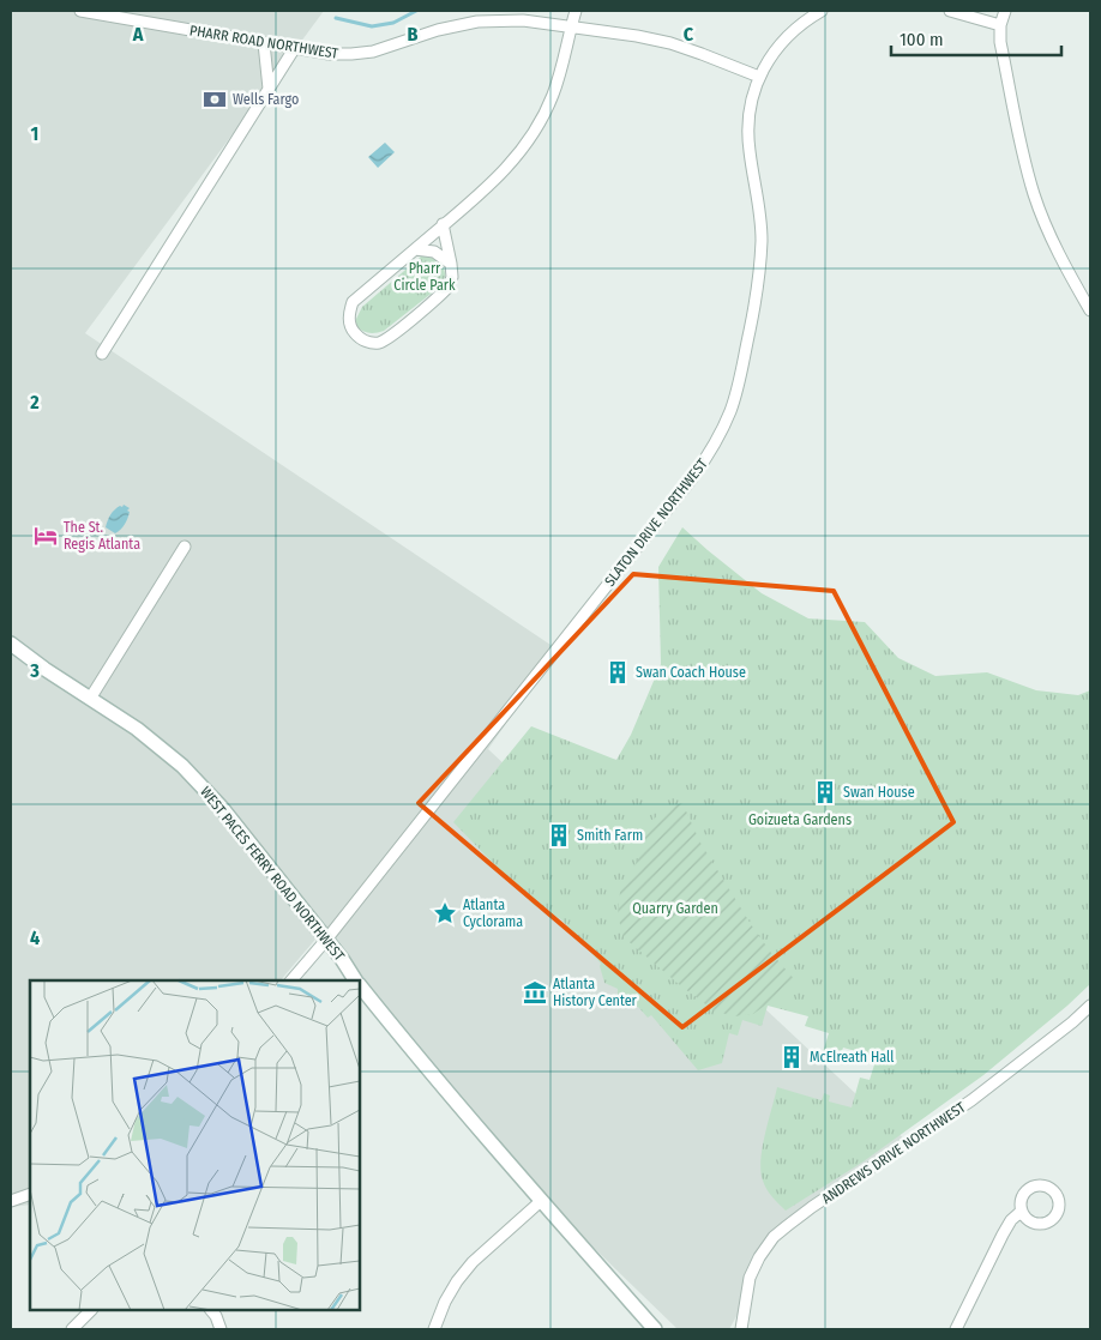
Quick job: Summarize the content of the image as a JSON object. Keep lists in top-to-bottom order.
{
  "streets": {
    "main road": ["WEST PACES FERRY ROAD NORTHWEST"],
    "street": ["PHARR ROAD NORTHWEST", "SLATON DRIVE NORTHWEST", "ANDREWS DRIVE NORTHWEST"]
  },
  "crossings": [
    ["PHARR ROAD NORTHWEST", "SLATON DRIVE NORTHWEST"],
    ["SLATON DRIVE NORTHWEST", "WEST PACES FERRY ROAD NORTHWEST"]
  ],
  "parks": ["Pharr Circle Park", "Goizueta Gardens", "Quarry Garden"],
  "places": {
    "bank": ["Wells Fargo"],
    "hotel": ["The St. Regis Atlanta"],
    "building": [
      "Swan Coach House",
      "Swan House",
      "Smith Farm",
      "McElreath Hall"
    ],
    "place": ["Atlanta Cyclorama"],
    "museum": ["Atlanta History Center"]
  },
  "scale_bar": "100 m",
  "grid": {
    "columns": ["A", "B", "C"],
    "rows": [
      "1",
      "2",
      "3",
      "4"
    ]
  }
}
